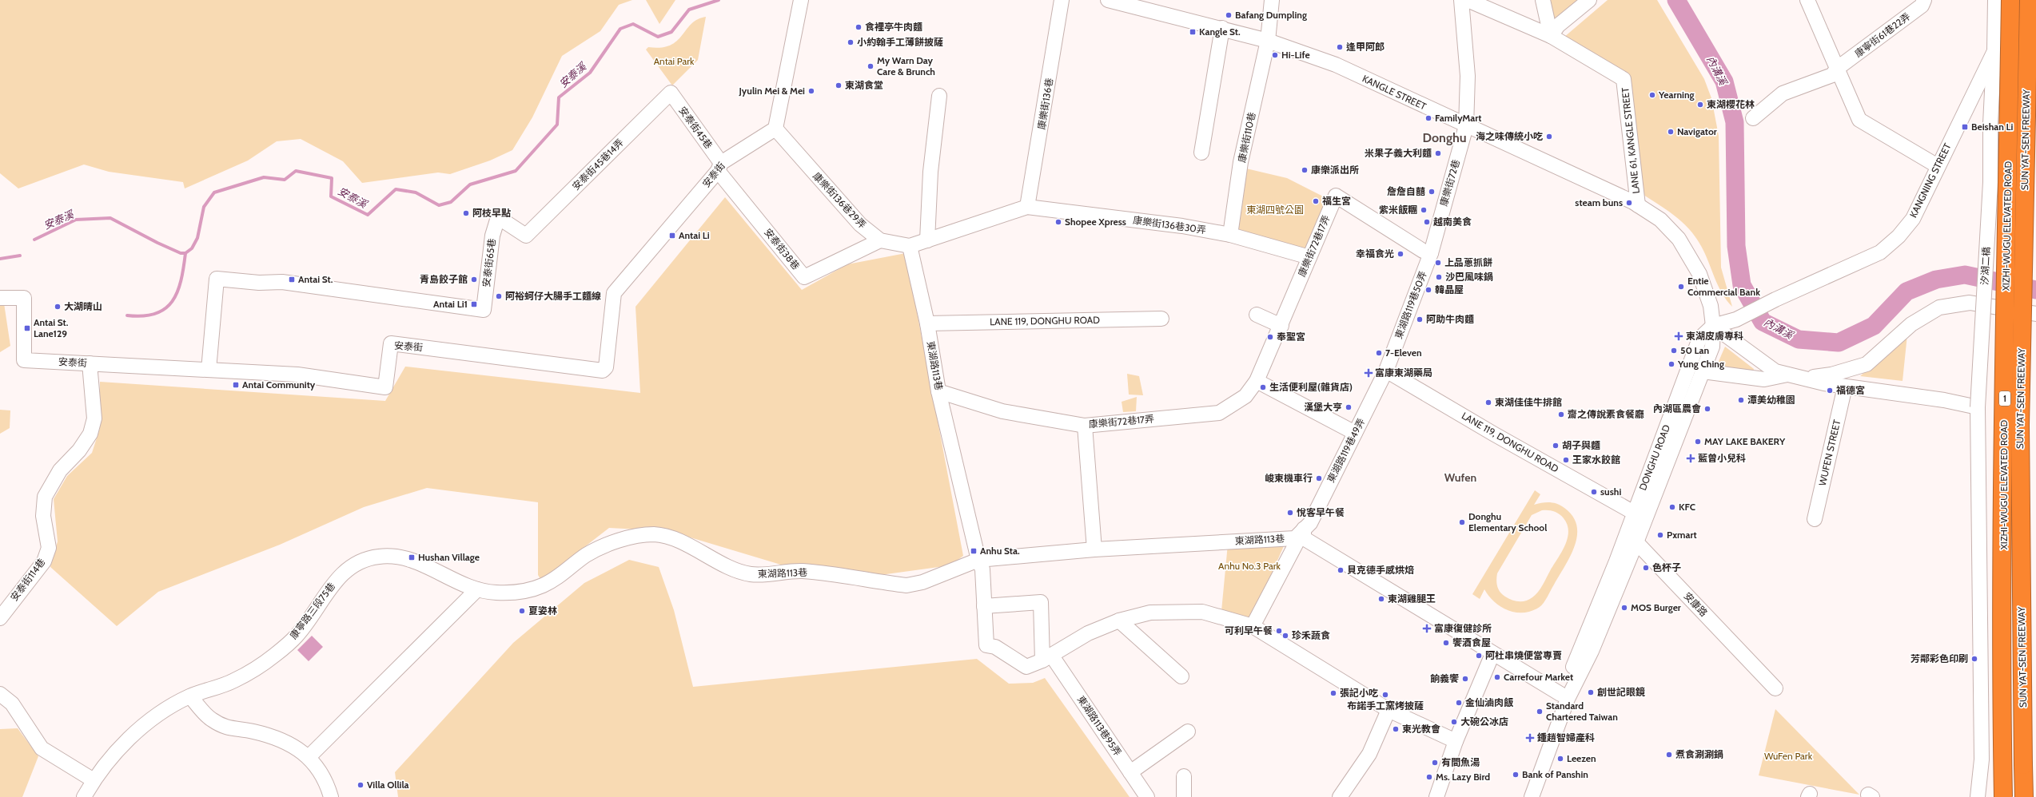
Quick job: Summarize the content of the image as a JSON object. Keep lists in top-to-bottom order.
{
  "streets": {
    "highway": ["SUN YAT-SEN FREEWAY", "XIZHI-WUGU ELEVATED ROAD", "1"],
    "street": [
      "康寧街61巷22弄",
      "KANGLE STREET",
      "康樂街136巷",
      "安泰街45巷",
      "康樂街110巷",
      "LANE 61, KANGLE STREET",
      "安泰街45巷14弄",
      "安泰街",
      "KANGNING STREET",
      "康樂街72巷",
      "康樂街136巷29弄",
      "康樂街136巷30弄",
      "康樂街72巷17弄",
      "安泰街38巷",
      "安泰街65巷",
      "汐湖二橋",
      "東湖路119巷50弄",
      "LANE 119, DONGHU ROAD",
      "東湖路113巷",
      "東湖路119巷49弄",
      "WUFEN STREET",
      "DONGHU ROAD",
      "安泰街114巷",
      "安康路",
      "康寧路三段75巷",
      "東湖路113巷95弄"
    ]
  },
  "crossings": [
    ["KANGLE STREET", "康樂街110巷"],
    ["KANGLE STREET", "LANE 61, KANGLE STREET"],
    ["KANGLE STREET", "KANGNING STREET"],
    ["KANGLE STREET", "康樂街72巷"],
    ["KANGLE STREET", "DONGHU ROAD"],
    ["康樂街136巷", "康樂街136巷29弄"],
    ["康樂街136巷", "康樂街136巷30弄"],
    ["安泰街45巷", "安泰街45巷14弄"],
    ["安泰街45巷", "安泰街"],
    ["安泰街45巷", "安泰街38巷"],
    ["康樂街110巷", "康樂街136巷30弄"],
    ["安泰街45巷14弄", "安泰街65巷"],
    ["安泰街", "康樂街136巷29弄"],
    ["安泰街", "安泰街38巷"],
    ["安泰街", "安泰街65巷"],
    ["安泰街", "安泰街114巷"],
    ["KANGNING STREET", "汐湖二橋"],
    ["KANGNING STREET", "DONGHU ROAD"],
    ["康樂街72巷", "東湖路119巷50弄"],
    ["康樂街136巷29弄", "康樂街136巷30弄"],
    ["康樂街136巷29弄", "安泰街38巷"],
    ["康樂街136巷29弄", "東湖路113巷"],
    ["康樂街136巷30弄", "康樂街72巷17弄"],
    ["康樂街72巷17弄", "東湖路119巷50弄"],
    ["康樂街72巷17弄", "東湖路113巷"],
    ["東湖路119巷50弄", "LANE 119, DONGHU ROAD"],
    ["東湖路119巷50弄", "東湖路119巷49弄"],
    ["LANE 119, DONGHU ROAD", "東湖路113巷"],
    ["LANE 119, DONGHU ROAD", "東湖路119巷49弄"],
    ["LANE 119, DONGHU ROAD", "DONGHU ROAD"],
    ["東湖路113巷", "東湖路119巷49弄"],
    ["東湖路113巷", "康寧路三段75巷"],
    ["DONGHU ROAD", "安康路"]
  ],
  "districts": ["Donghu", "Wufen"],
  "water": ["內溝溪", "安泰溪"],
  "parks": [
    "Antai Park",
    "東湖四號公園",
    "Anhu No.3 Park",
    "WuFen Park"
  ],
  "places": {
    "other": [
      "Bafang Dumpling",
      "食裡亭牛肉麵",
      "小約翰手工薄餅披薩",
      "逢甲阿郎",
      "Hi-Life",
      "My Warn Day Care & Brunch",
      "東湖食堂",
      "Jyulin Mei & Mei",
      "Yearning",
      "東湖櫻花林",
      "FamilyMart",
      "Navigator",
      "海之味傳統小吃",
      "米果子義大利麵",
      "康樂派出所",
      "詹詹自囍",
      "福生宮",
      "steam buns",
      "紫米飯糰",
      "阿枝早點",
      "Shopee Xpress",
      "越南美食",
      "幸福食光",
      "上品蔥抓餅",
      "沙巴風味鍋",
      "青島餃子館",
      "Entie Commercial Bank",
      "韓晶屋",
      "阿裕蚵仔大腸手工麵線",
      "大湖晴山",
      "阿助牛肉麵",
      "奉聖宮",
      "50 Lan",
      "7-Eleven",
      "Yung Ching",
      "生活便利屋(雜貨店)",
      "福德宮",
      "潭美幼稚園",
      "東湖佳佳牛排館",
      "漢堡大亨",
      "內湖區農會",
      "齋之傳說素食餐廳",
      "MAY LAKE BAKERY",
      "胡子與麵",
      "王家水餃館",
      "峻東機車行",
      "sushi",
      "KFC",
      "悅客早午餐",
      "Donghu Elementary School",
      "Pxmart",
      "色杯子",
      "貝克德手感烘焙",
      "東湖雞腿王",
      "MOS Burger",
      "夏姿林",
      "可利早午餐",
      "珍禾蔬食",
      "饗酒食屋",
      "阿杜串燒便當專賣",
      "芳鄰彩色印刷",
      "Carrefour Market",
      "餉義饗",
      "創世記眼鏡",
      "張記小吃",
      "布諾手工窯烤披薩",
      "金仙滷肉飯",
      "Standard Chartered Taiwan",
      "大碗公冰店",
      "東光教會",
      "煮食涮涮鍋",
      "Leezen",
      "有間魚湯",
      "Bank of Panshin",
      "Ms. Lazy Bird",
      "Villa Ollila"
    ],
    "transit": [
      "Kangle St.",
      "Beishan Li",
      "Antai Li",
      "Antai St.",
      "Antai Li1",
      "Antai St. Lane129",
      "Antai Community",
      "Anhu Sta.",
      "Hushan Village"
    ],
    "health": [
      "東湖皮膚專科",
      "富康東湖藥局",
      "藍曾小兒科",
      "富康復健診所",
      "鍾趙智婦產科"
    ]
  }
}
